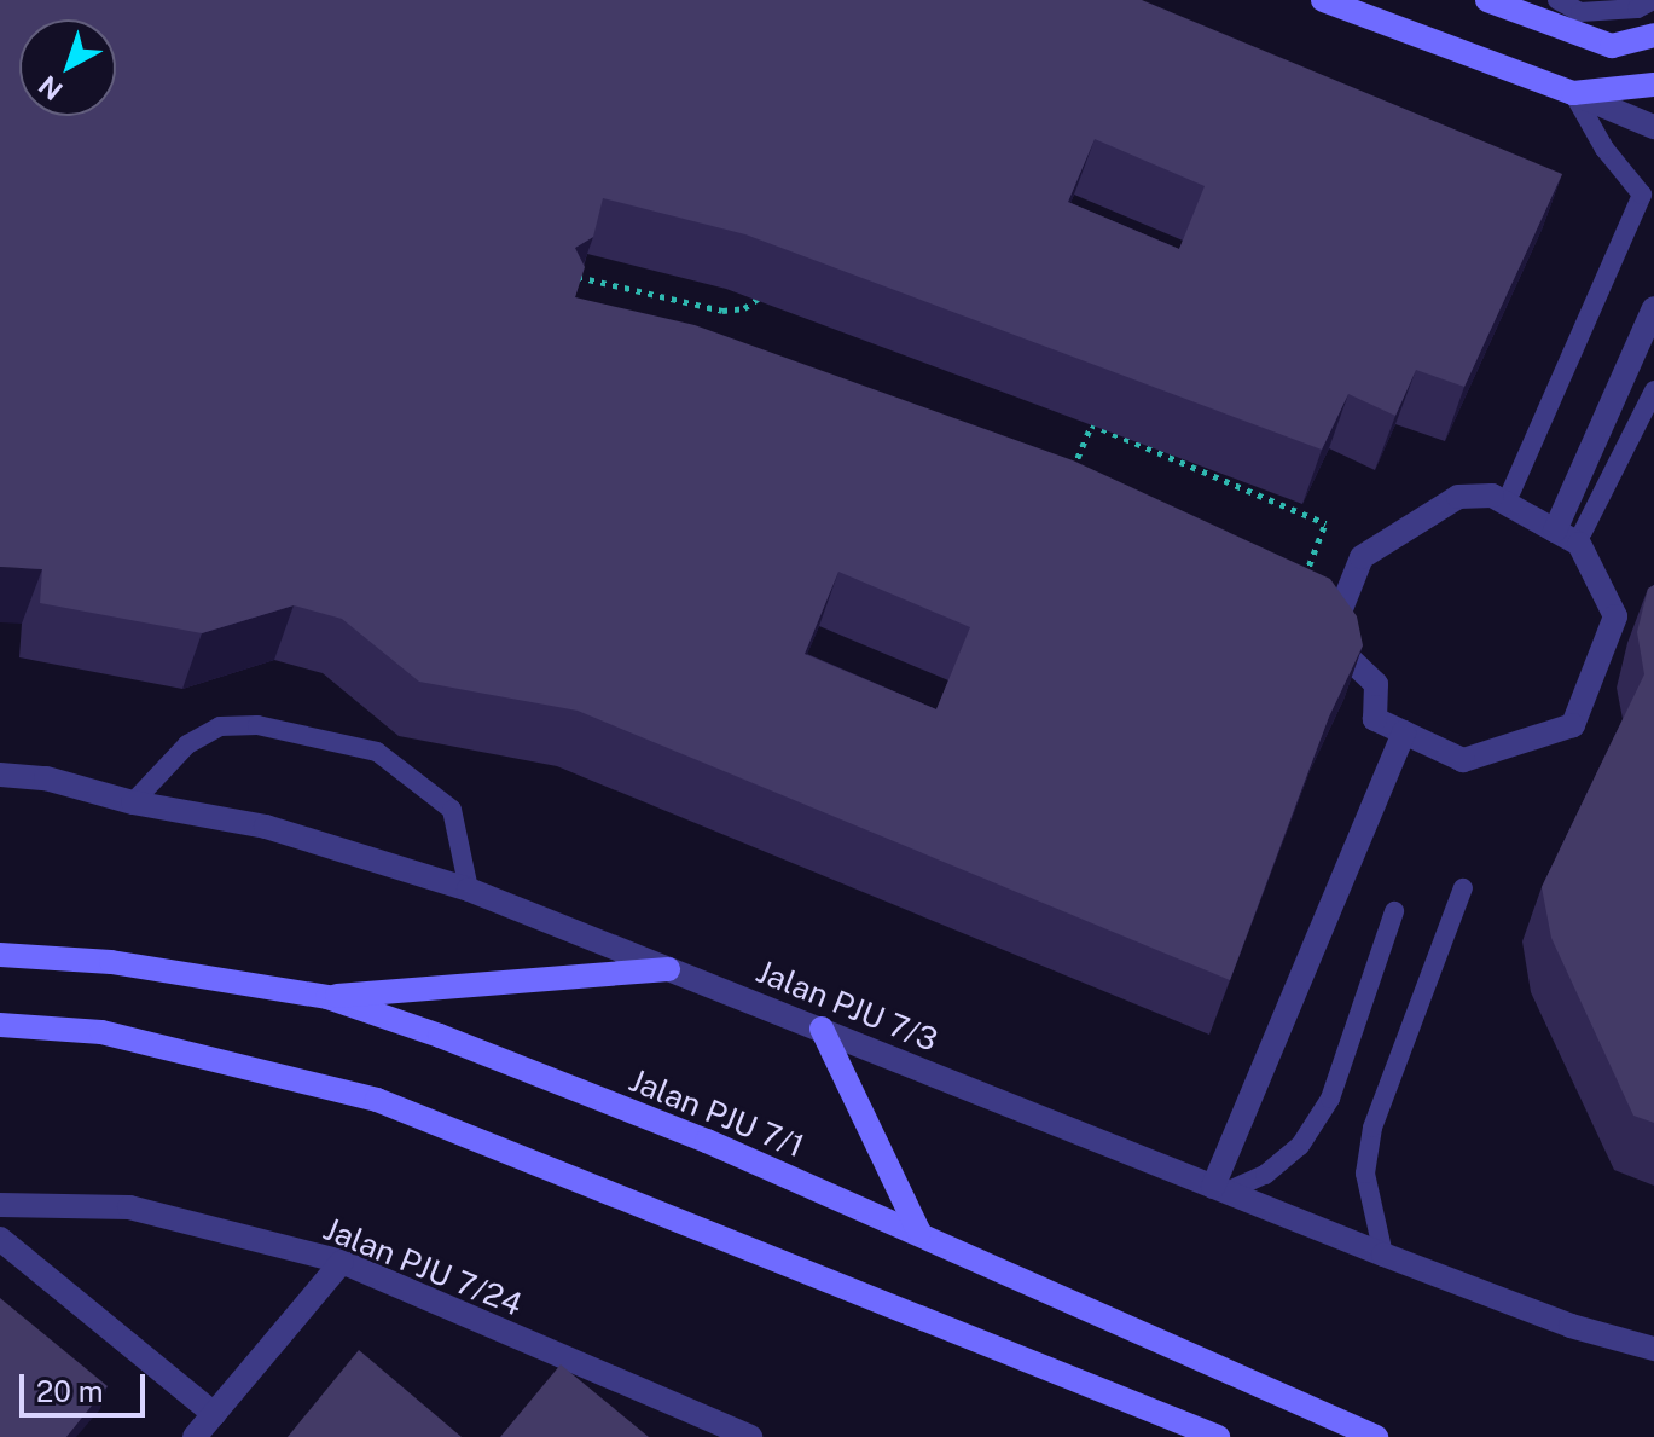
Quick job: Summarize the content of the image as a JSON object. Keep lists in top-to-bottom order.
{
  "streets": {
    "street": ["Jalan PJU 7/3", "Jalan PJU 7/1", "Jalan PJU 7/24"]
  },
  "scale_bar": "20 m",
  "north": "bottom left"
}
